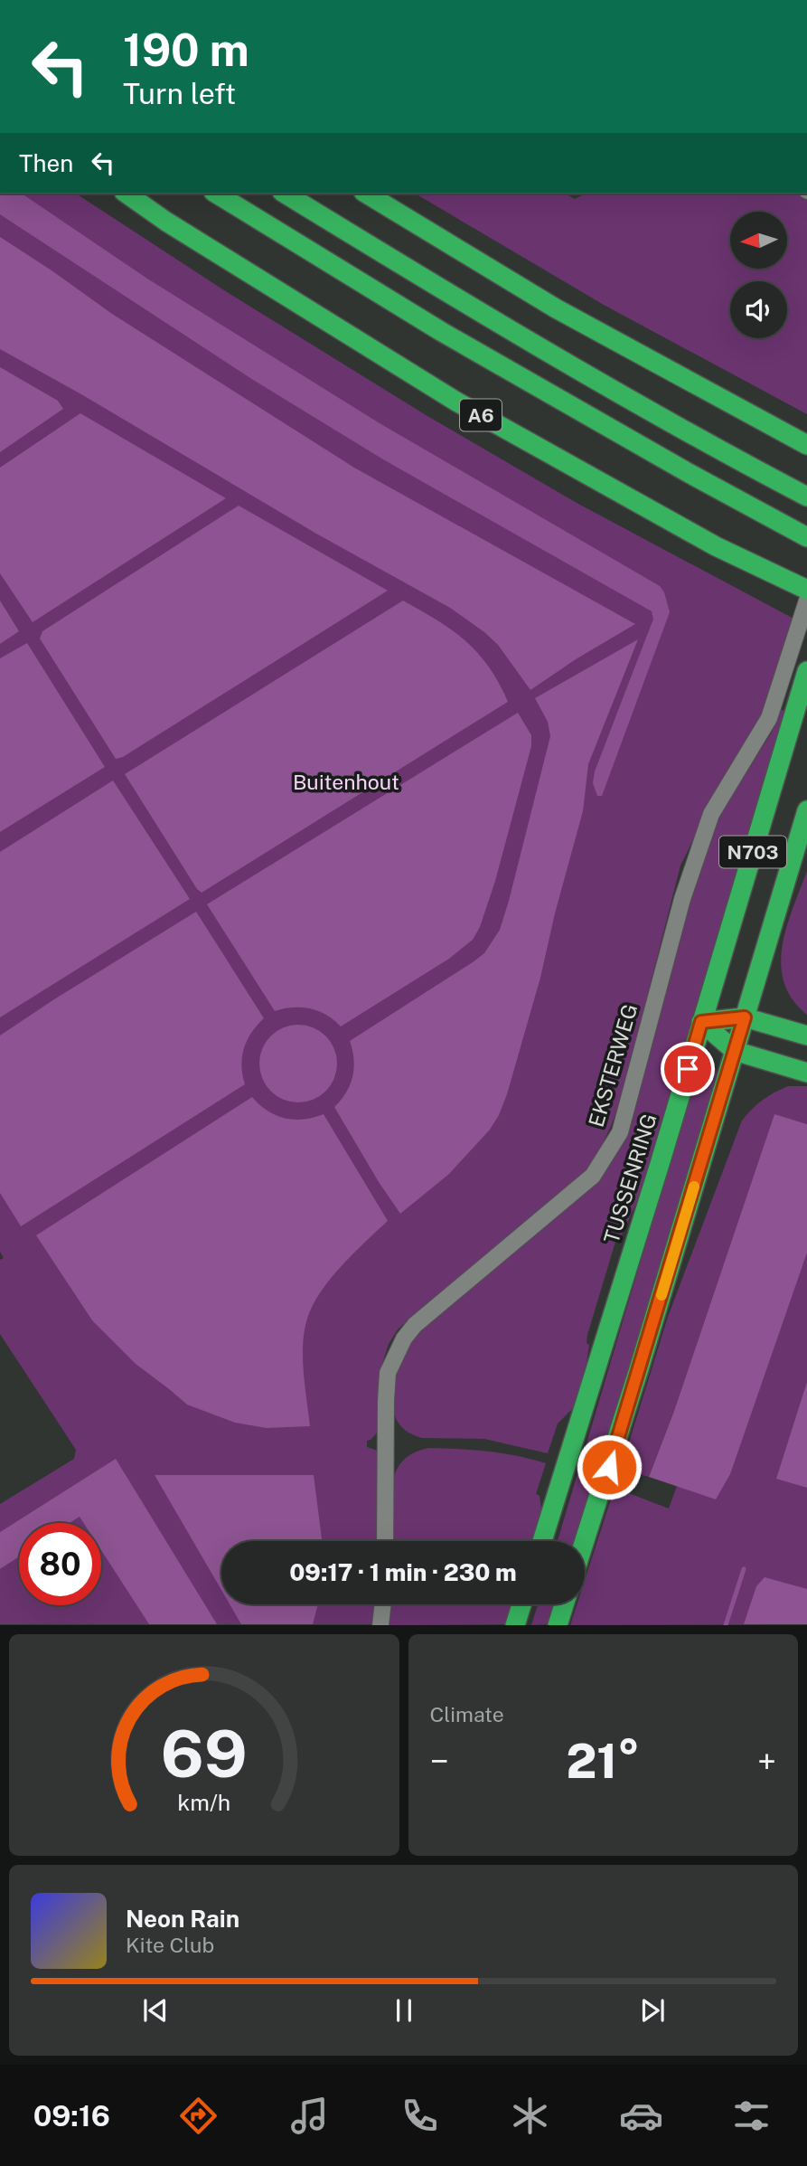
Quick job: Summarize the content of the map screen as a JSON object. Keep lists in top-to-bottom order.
{
  "streets": {
    "highway": ["A6", "N703", "TUSSENRING"],
    "street": ["EKSTERWEG"]
  },
  "parks": ["Buitenhout"],
  "north": "left",
  "page": {
    "turn": ["190 m", "Turn left"],
    "then": "Then",
    "limit": "80",
    "trip": "09:17 · 1 min · 230 m",
    "tile": "Climate",
    "heat": ["−", "21°", "+"],
    "song": ["Neon Rain", "Kite Club"],
    "tabs": "09:16",
    "gauge": ["69", "km/h"]
  }
}
